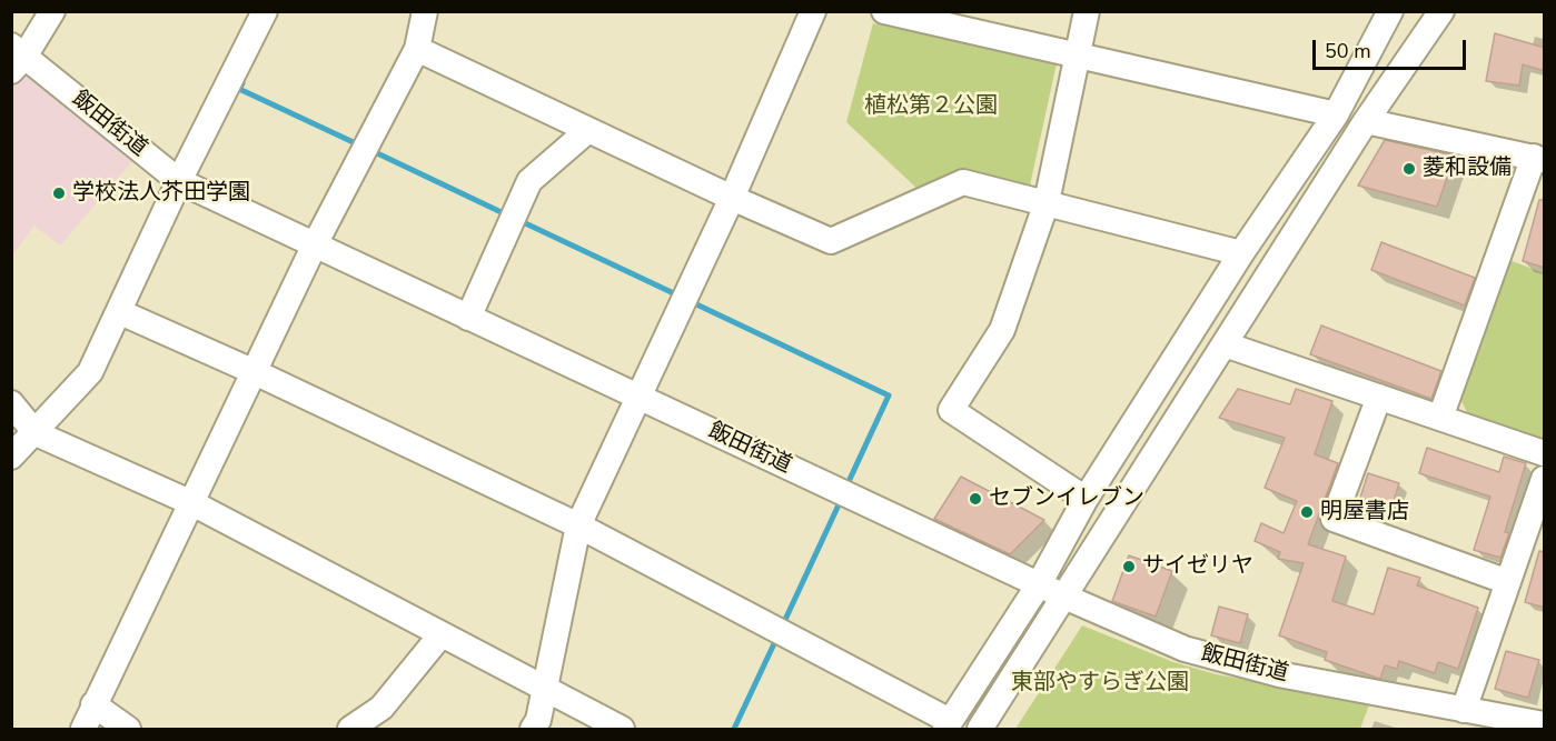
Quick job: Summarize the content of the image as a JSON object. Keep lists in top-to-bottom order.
{
  "streets": {
    "street": ["飯田街道"]
  },
  "parks": ["植松第２公園", "東部やすらぎ公園"],
  "places": [
    "菱和設備",
    "学校法人芥田学園",
    "セブンイレブン",
    "明屋書店",
    "サイゼリヤ"
  ],
  "scale_bar": "50 m"
}
